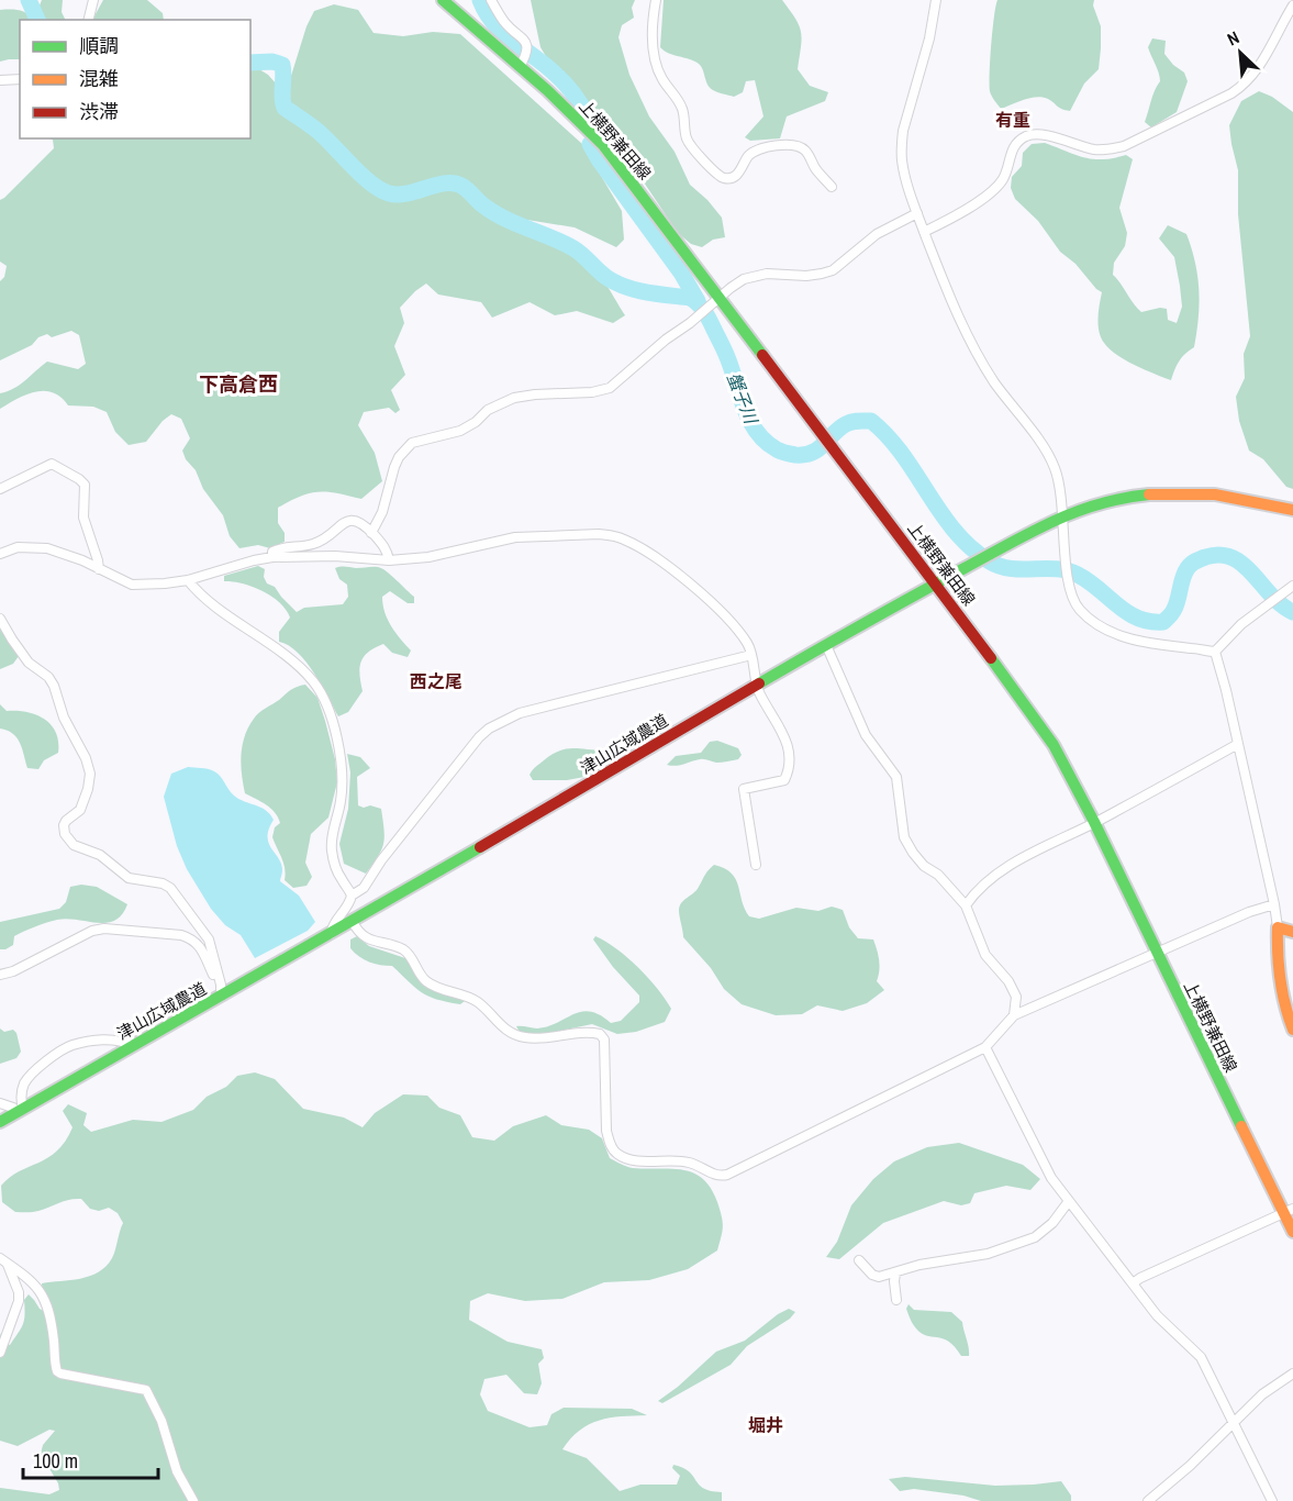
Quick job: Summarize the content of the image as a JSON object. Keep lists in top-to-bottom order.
{
  "streets": {
    "main road": ["上横野兼田線", "津山広域農道"]
  },
  "crossings": [
    ["上横野兼田線", "津山広域農道"]
  ],
  "districts": [
    "有重",
    "下高倉西",
    "西之尾",
    "堀井"
  ],
  "water": ["蟹子川"],
  "legend": ["順調", "混雑", "渋滞"],
  "scale_bar": "100 m",
  "north": "top left"
}
